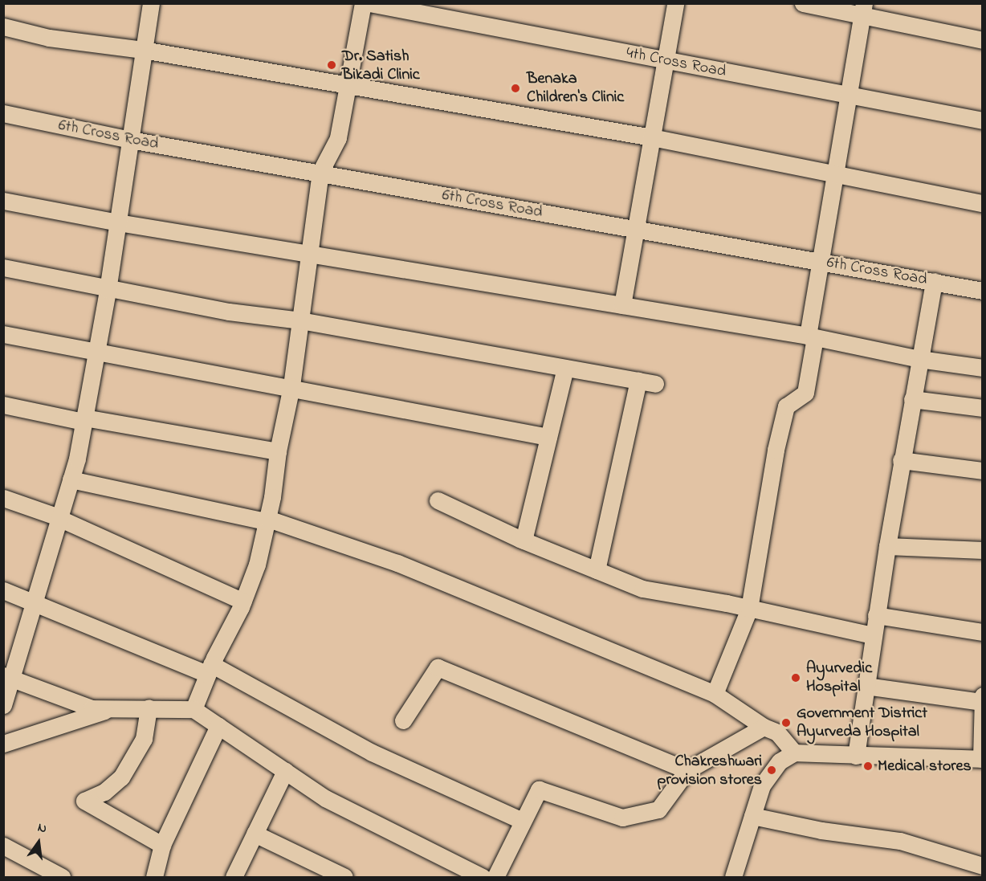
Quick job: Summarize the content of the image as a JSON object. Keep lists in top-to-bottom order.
{
  "streets": {
    "street": ["4th Cross Road", "6th Cross Road"]
  },
  "places": [
    "Dr. Satish Bikadi Clinic",
    "Benaka Children's Clinic",
    "Ayurvedic Hospital",
    "Government District Ayurveda Hospital",
    "Medical stores",
    "Chakreshwari provision stores"
  ],
  "north": "top"
}
